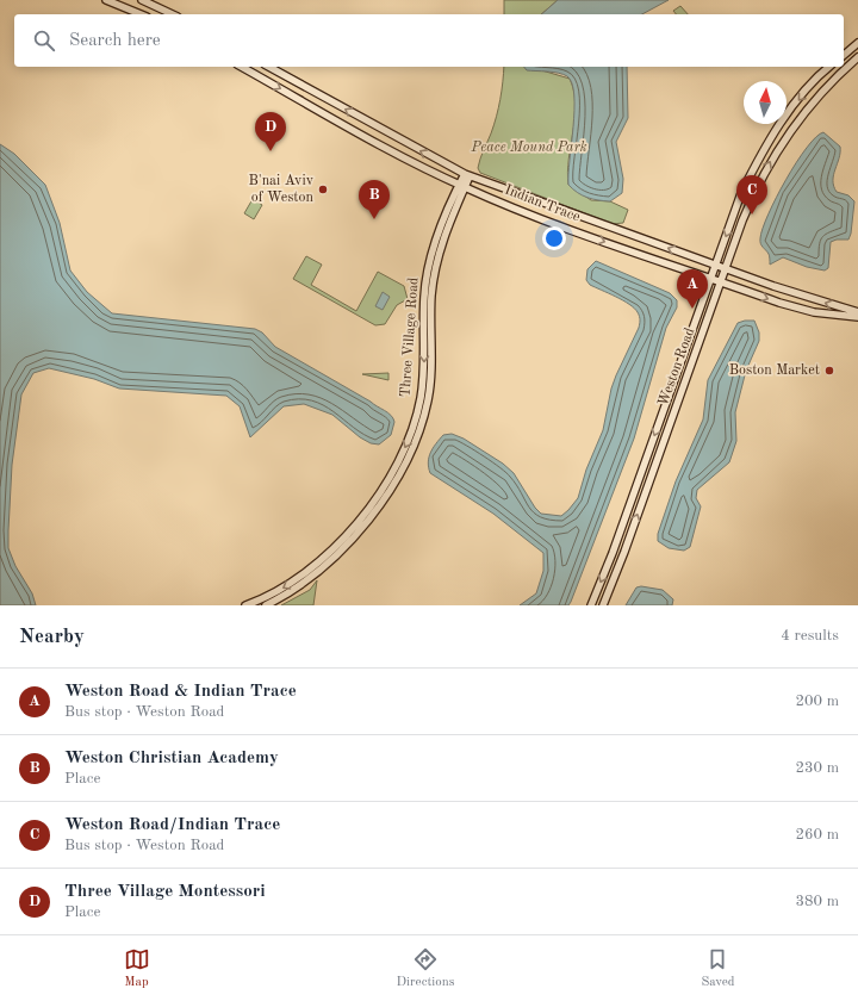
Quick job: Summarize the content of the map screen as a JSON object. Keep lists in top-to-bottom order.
{
  "streets": {
    "main road": ["Indian Trace", "Three Village Road", "Weston Road"]
  },
  "crossings": [
    ["Indian Trace", "Three Village Road"],
    ["Indian Trace", "Weston Road"]
  ],
  "parks": ["Peace Mound Park"],
  "places": ["B'nai Aviv of Weston", "Boston Market"],
  "north": "top",
  "page": {
    "search": "Search here",
    "pins": [
      "D",
      "C",
      "B",
      "A"
    ],
    "heading": ["Nearby", "4 results"],
    "list": [
      {
        "mark": "A",
        "name": "Weston Road & Indian Trace",
        "note": "Bus stop · Weston Road",
        "value": "200 m"
      },
      {
        "mark": "B",
        "name": "Weston Christian Academy",
        "note": "Place",
        "value": "230 m"
      },
      {
        "mark": "C",
        "name": "Weston Road/Indian Trace",
        "note": "Bus stop · Weston Road",
        "value": "260 m"
      },
      {
        "mark": "D",
        "name": "Three Village Montessori",
        "note": "Place",
        "value": "380 m"
      }
    ],
    "nav": ["Map", "Directions", "Saved"]
  }
}
